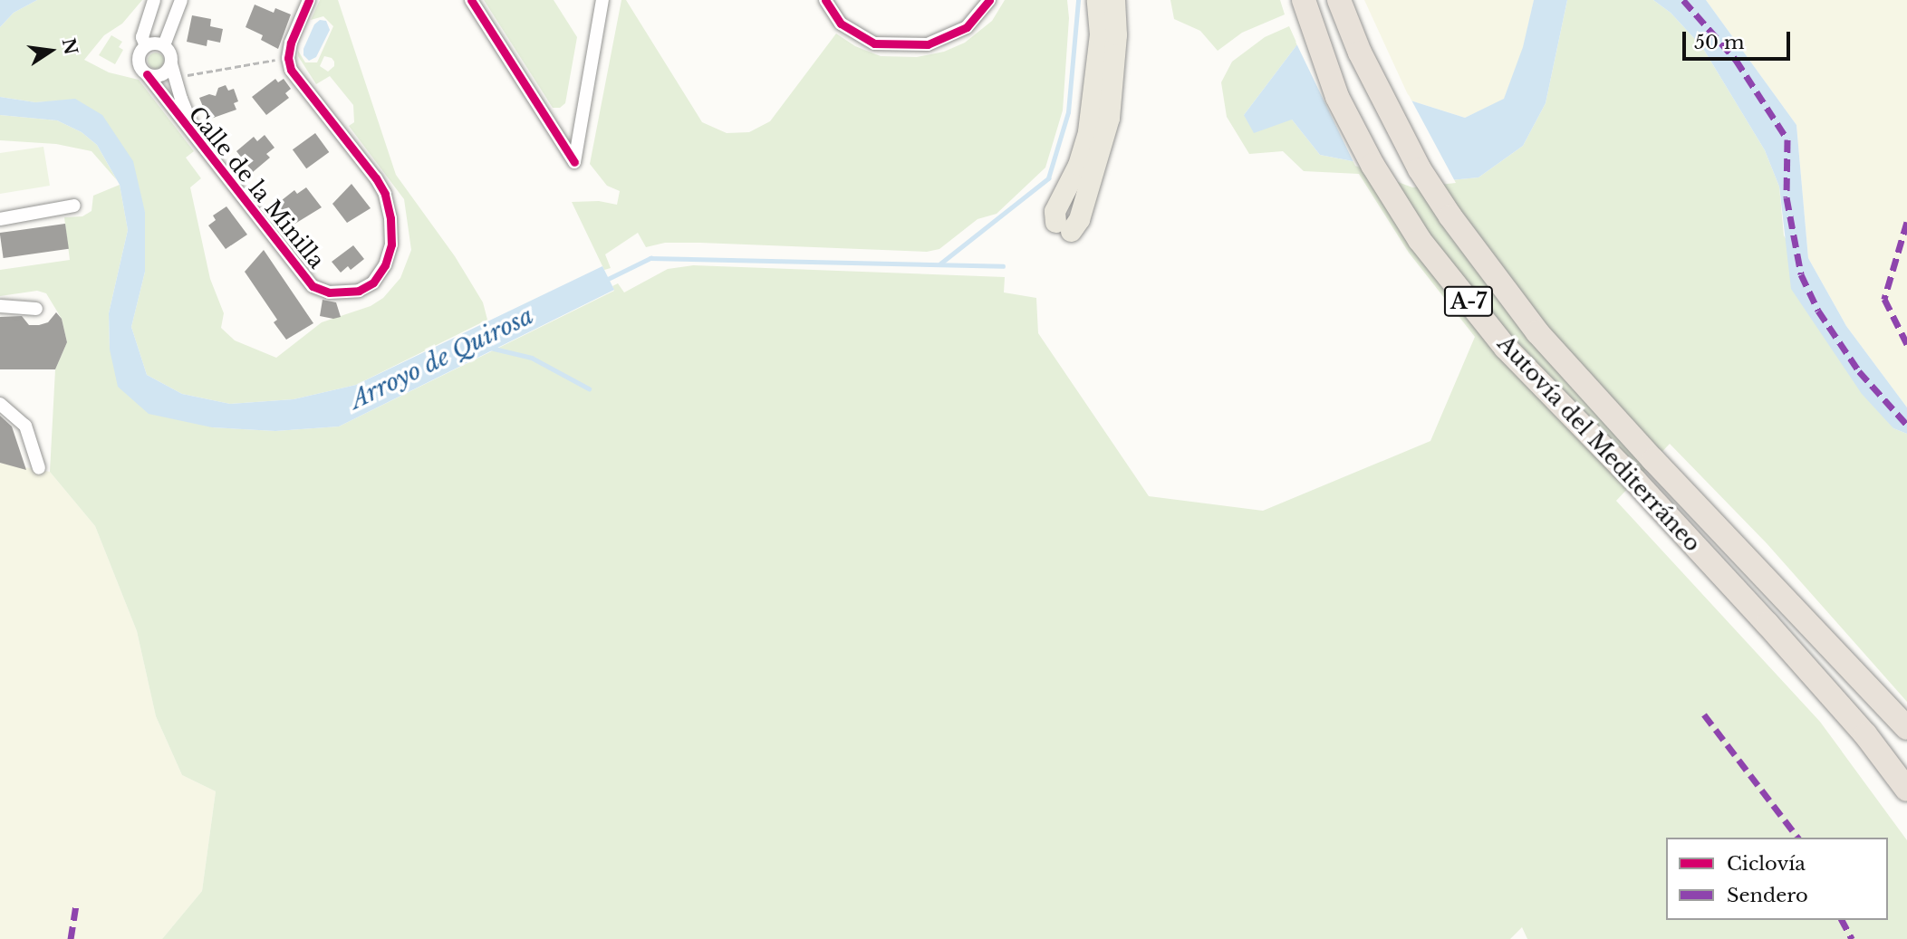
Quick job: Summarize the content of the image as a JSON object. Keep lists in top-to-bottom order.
{
  "streets": {
    "highway": ["A-7", "Autovía del Mediterráneo"],
    "street": ["Calle de la Minilla"]
  },
  "water": ["Arroyo de Quirosa"],
  "legend": ["Ciclovía", "Sendero"],
  "scale_bar": "50 m",
  "north": "right"
}
